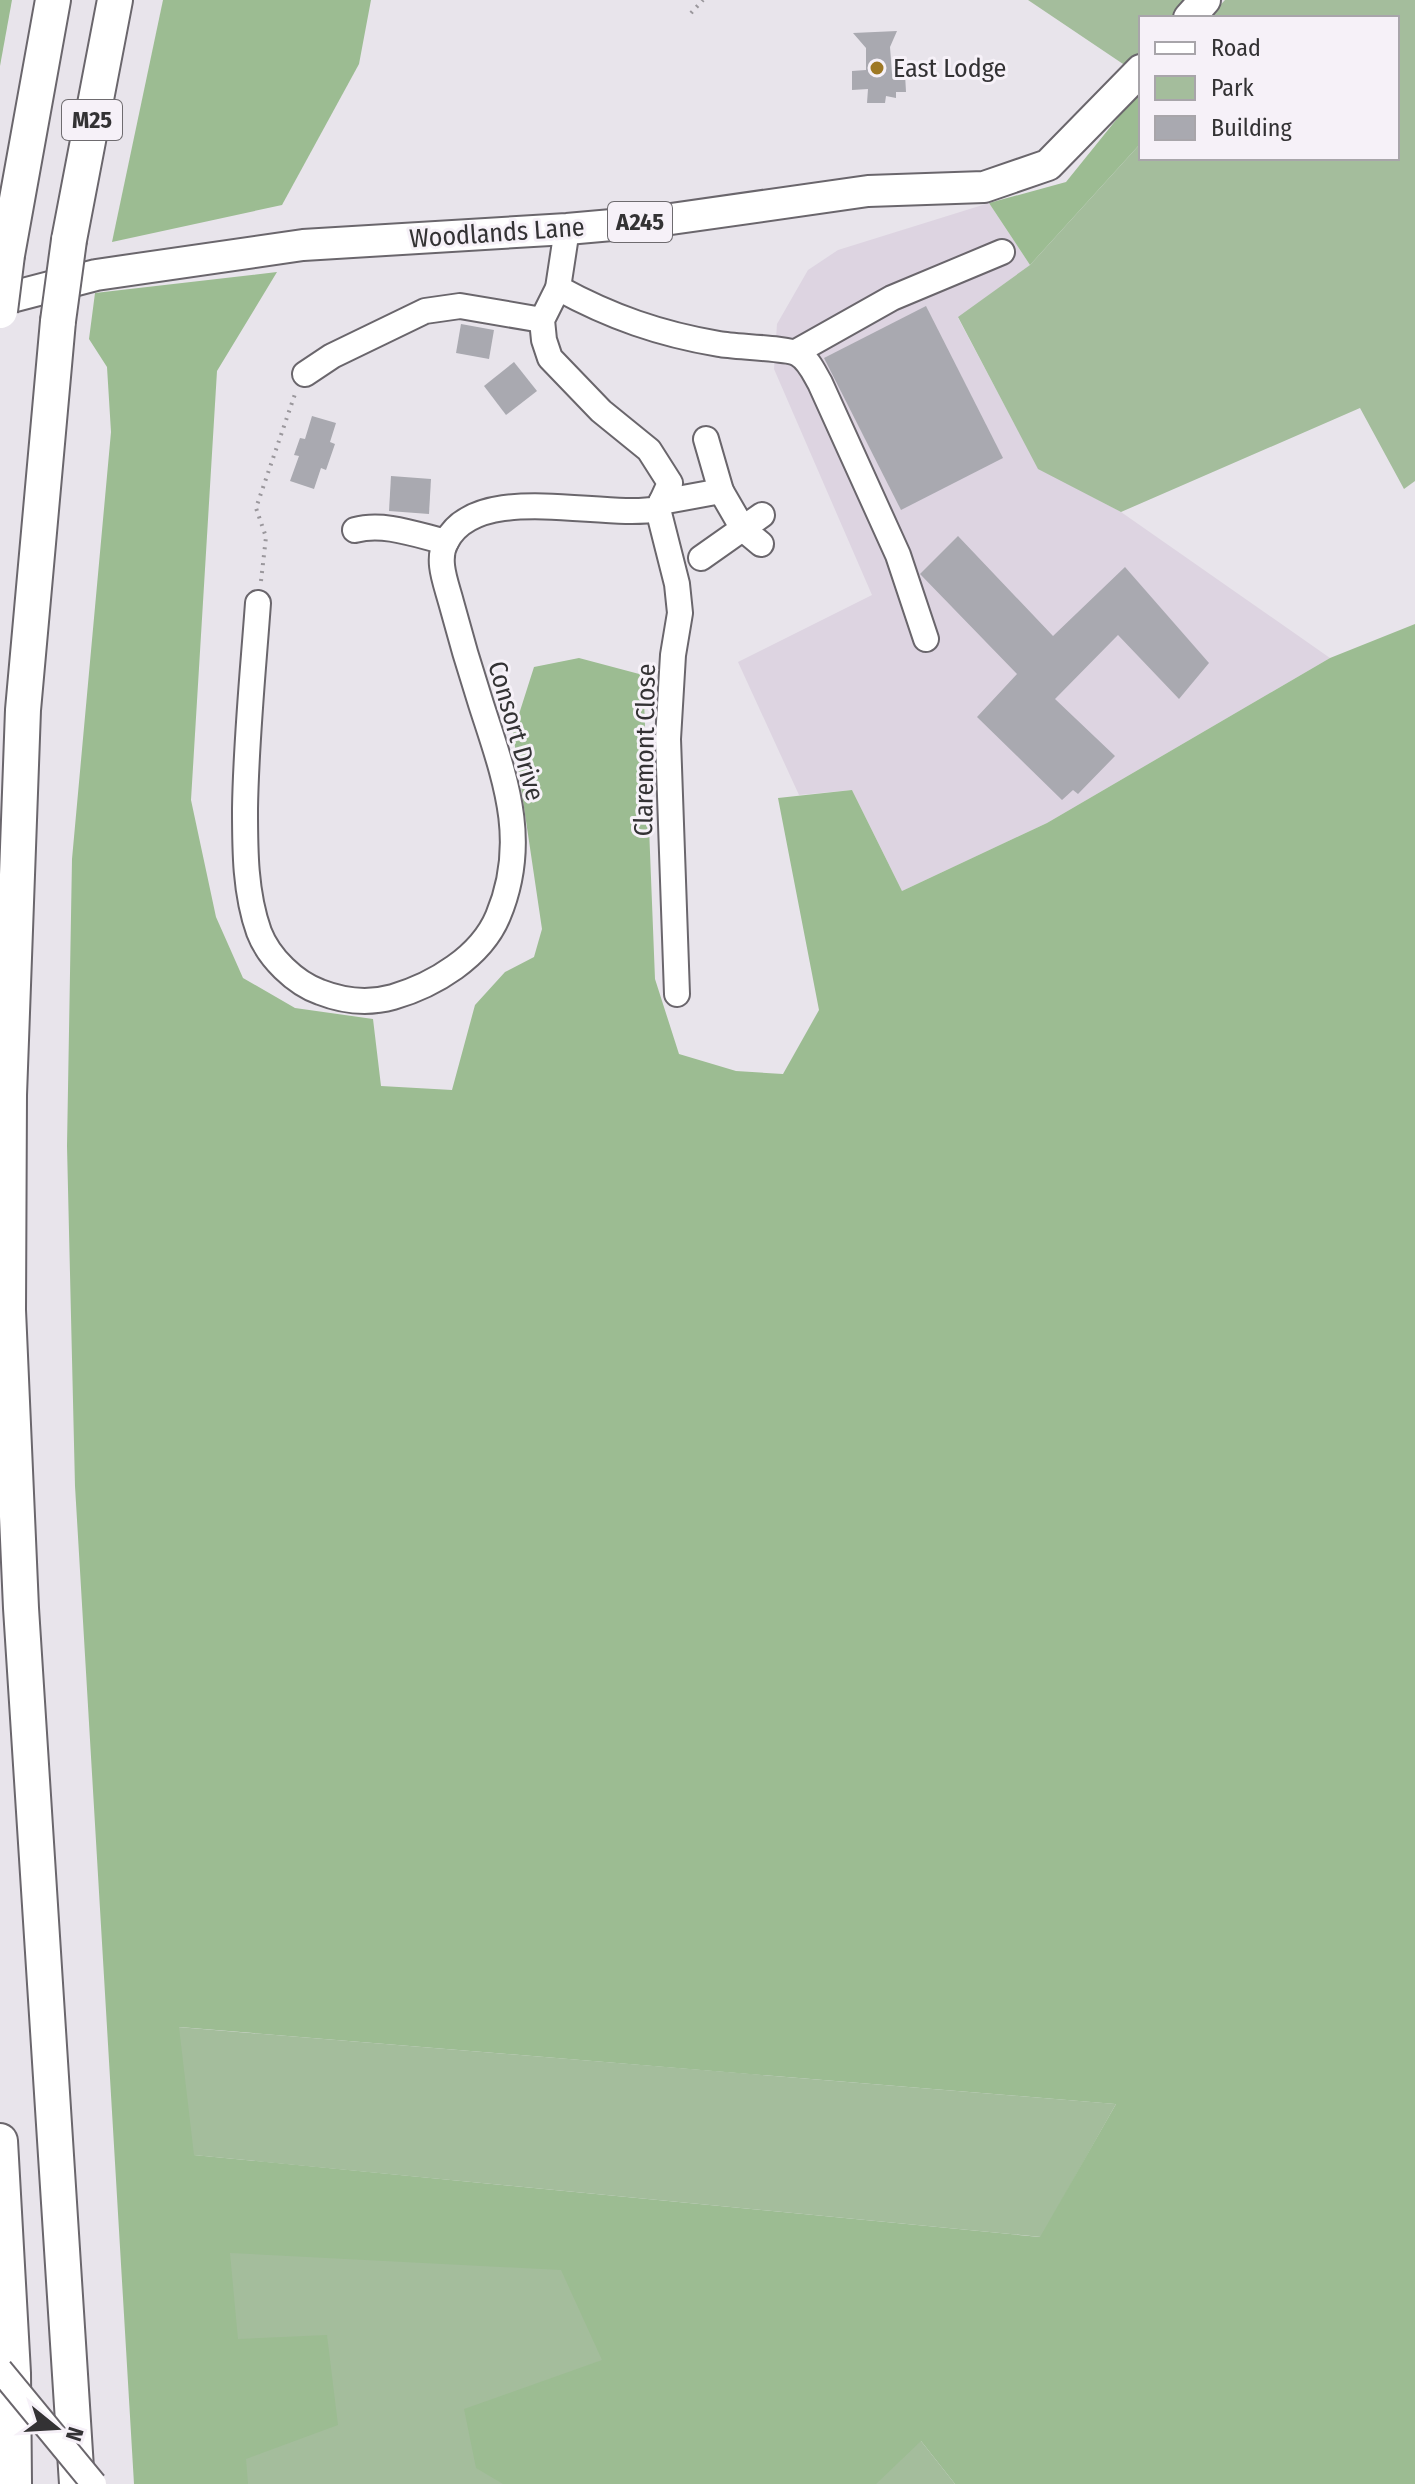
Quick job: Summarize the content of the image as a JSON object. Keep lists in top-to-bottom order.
{
  "streets": {
    "highway": ["M25"],
    "main road": ["A245", "Woodlands Lane"],
    "street": ["Consort Drive", "Claremont Close"]
  },
  "places": ["East Lodge"],
  "legend": ["Road", "Park", "Building"],
  "north": "right"
}
